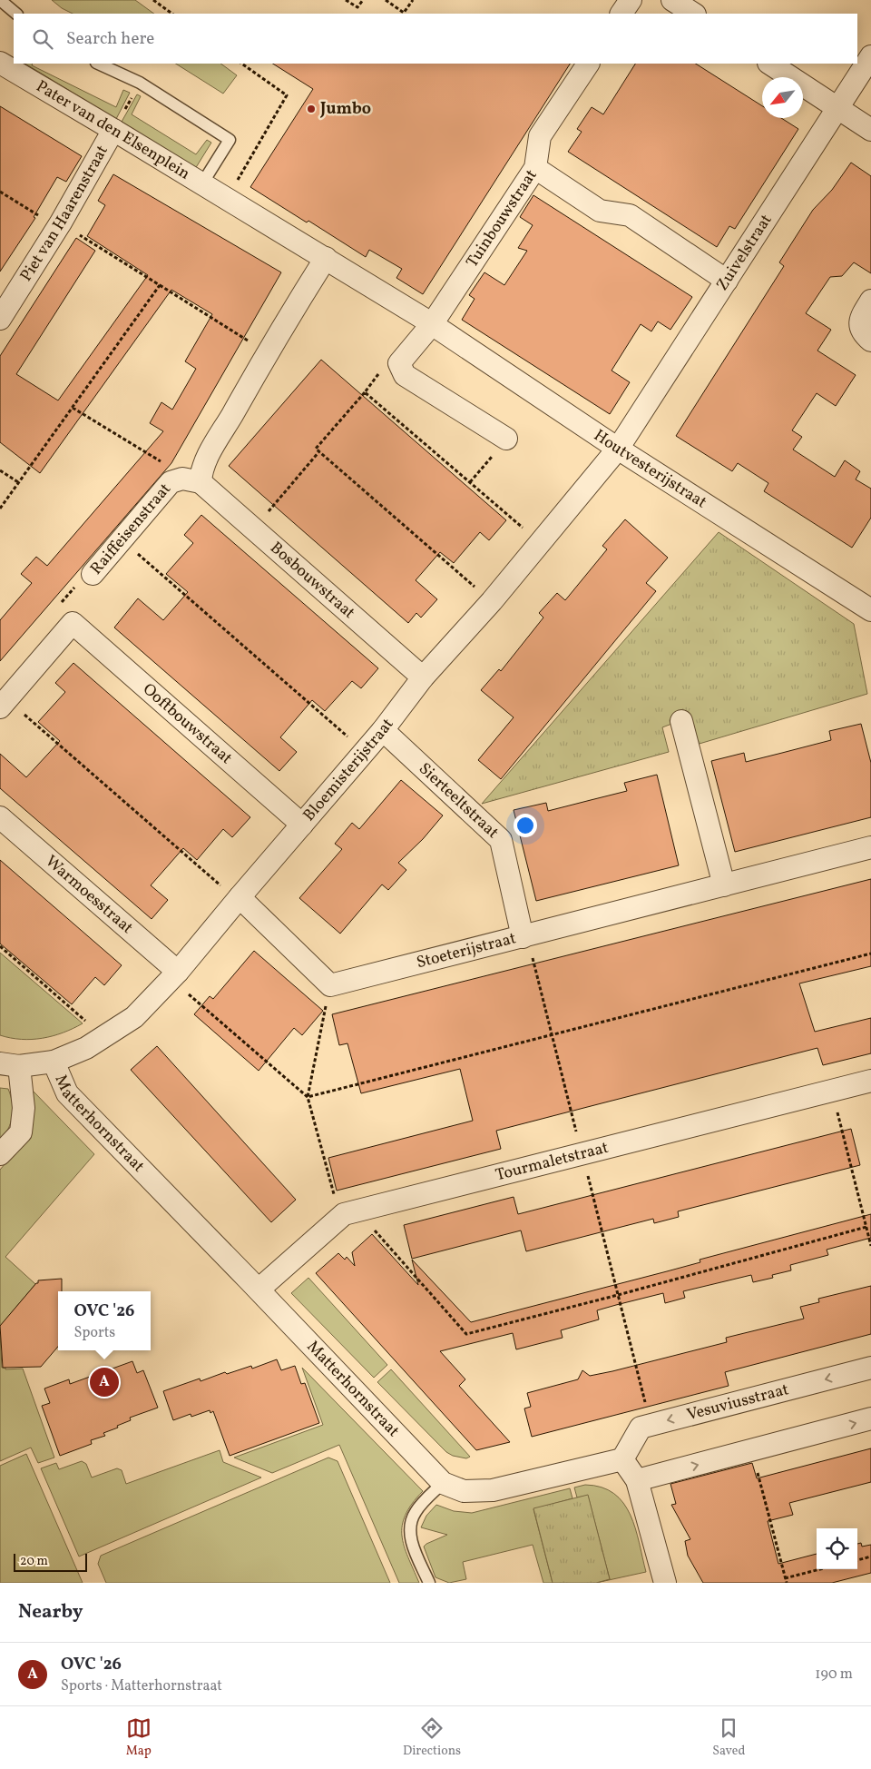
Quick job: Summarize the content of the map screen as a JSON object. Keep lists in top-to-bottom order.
{
  "streets": {
    "street": [
      "Pater van den Elsenplein",
      "Piet van Haarenstraat",
      "Tuinbouwstraat",
      "Zuivelstraat",
      "Houtvesterijstraat",
      "Raiffeisenstraat",
      "Bosbouwstraat",
      "Ooftbouwstraat",
      "Bloemisterijstraat",
      "Sierteeltstraat",
      "Warmoesstraat",
      "Stoeterijstraat",
      "Matterhornstraat",
      "Tourmaletstraat",
      "Vesuviusstraat"
    ]
  },
  "crossings": [
    ["Pater van den Elsenplein", "Piet van Haarenstraat"],
    ["Pater van den Elsenplein", "Houtvesterijstraat"],
    ["Tuinbouwstraat", "Houtvesterijstraat"],
    ["Zuivelstraat", "Houtvesterijstraat"],
    ["Zuivelstraat", "Bloemisterijstraat"],
    ["Houtvesterijstraat", "Bloemisterijstraat"],
    ["Raiffeisenstraat", "Bosbouwstraat"],
    ["Raiffeisenstraat", "Ooftbouwstraat"],
    ["Bosbouwstraat", "Bloemisterijstraat"],
    ["Ooftbouwstraat", "Bloemisterijstraat"],
    ["Bloemisterijstraat", "Sierteeltstraat"],
    ["Bloemisterijstraat", "Warmoesstraat"],
    ["Bloemisterijstraat", "Matterhornstraat"],
    ["Sierteeltstraat", "Stoeterijstraat"],
    ["Matterhornstraat", "Tourmaletstraat"],
    ["Matterhornstraat", "Vesuviusstraat"]
  ],
  "places": ["Jumbo"],
  "scale_bar": "20 m",
  "north": "bottom left",
  "page": {
    "search": "Search here",
    "popup": ["OVC '26", "Sports"],
    "pins": "A",
    "scale": "20 m",
    "heading": "Nearby",
    "list": [
      {
        "mark": "A",
        "name": "OVC '26",
        "note": "Sports · Matterhornstraat",
        "value": "190 m"
      }
    ],
    "nav": ["Map", "Directions", "Saved"]
  }
}
